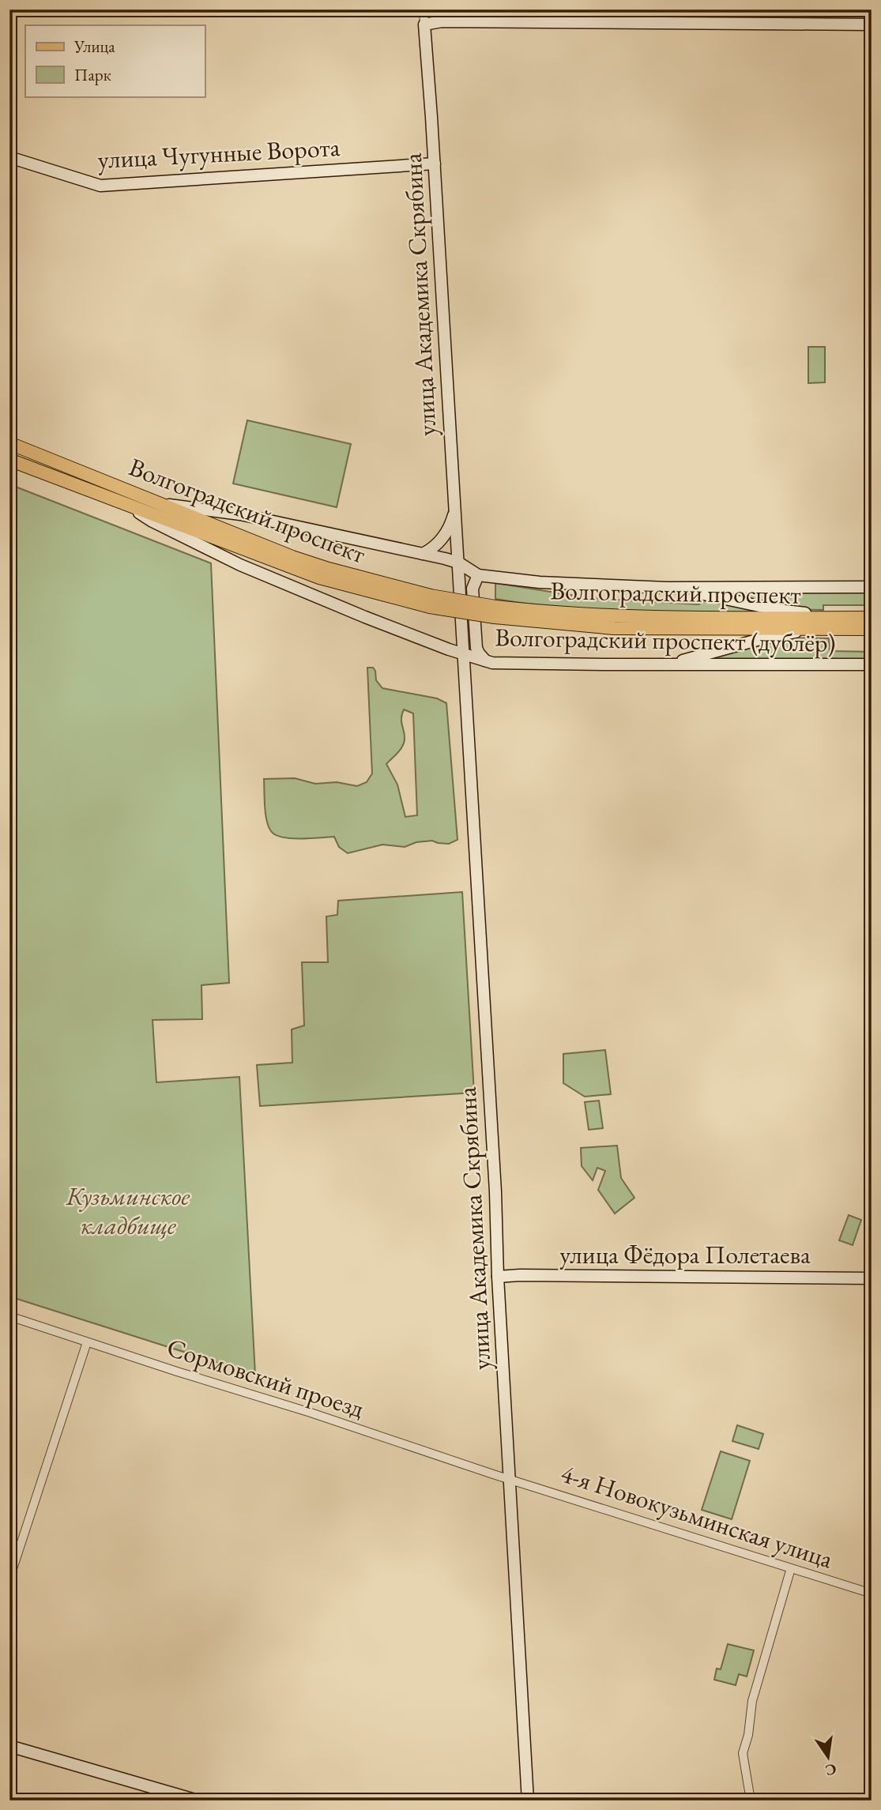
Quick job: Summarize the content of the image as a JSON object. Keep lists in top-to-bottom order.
{
  "streets": {
    "main road": [
      "улица Чугунные Ворота",
      "улица Академика Скрябина",
      "Волгоградский проспект",
      "Волгоградский проспект (дублёр)",
      "улица Фёдора Полетаева"
    ],
    "street": ["Сормовский проезд", "4-я Новокузьминская улица"]
  },
  "crossings": [
    ["улица Чугунные Ворота", "улица Академика Скрябина"],
    ["улица Академика Скрябина", "Волгоградский проспект (дублёр)"],
    ["улица Академика Скрябина", "улица Фёдора Полетаева"],
    ["улица Академика Скрябина", "Сормовский проезд"],
    ["улица Академика Скрябина", "4-я Новокузьминская улица"],
    ["Волгоградский проспект", "Волгоградский проспект (дублёр)"],
    ["Сормовский проезд", "4-я Новокузьминская улица"]
  ],
  "parks": ["Кузьминское кладбище"],
  "legend": ["Улица", "Парк"],
  "north": "bottom"
}
